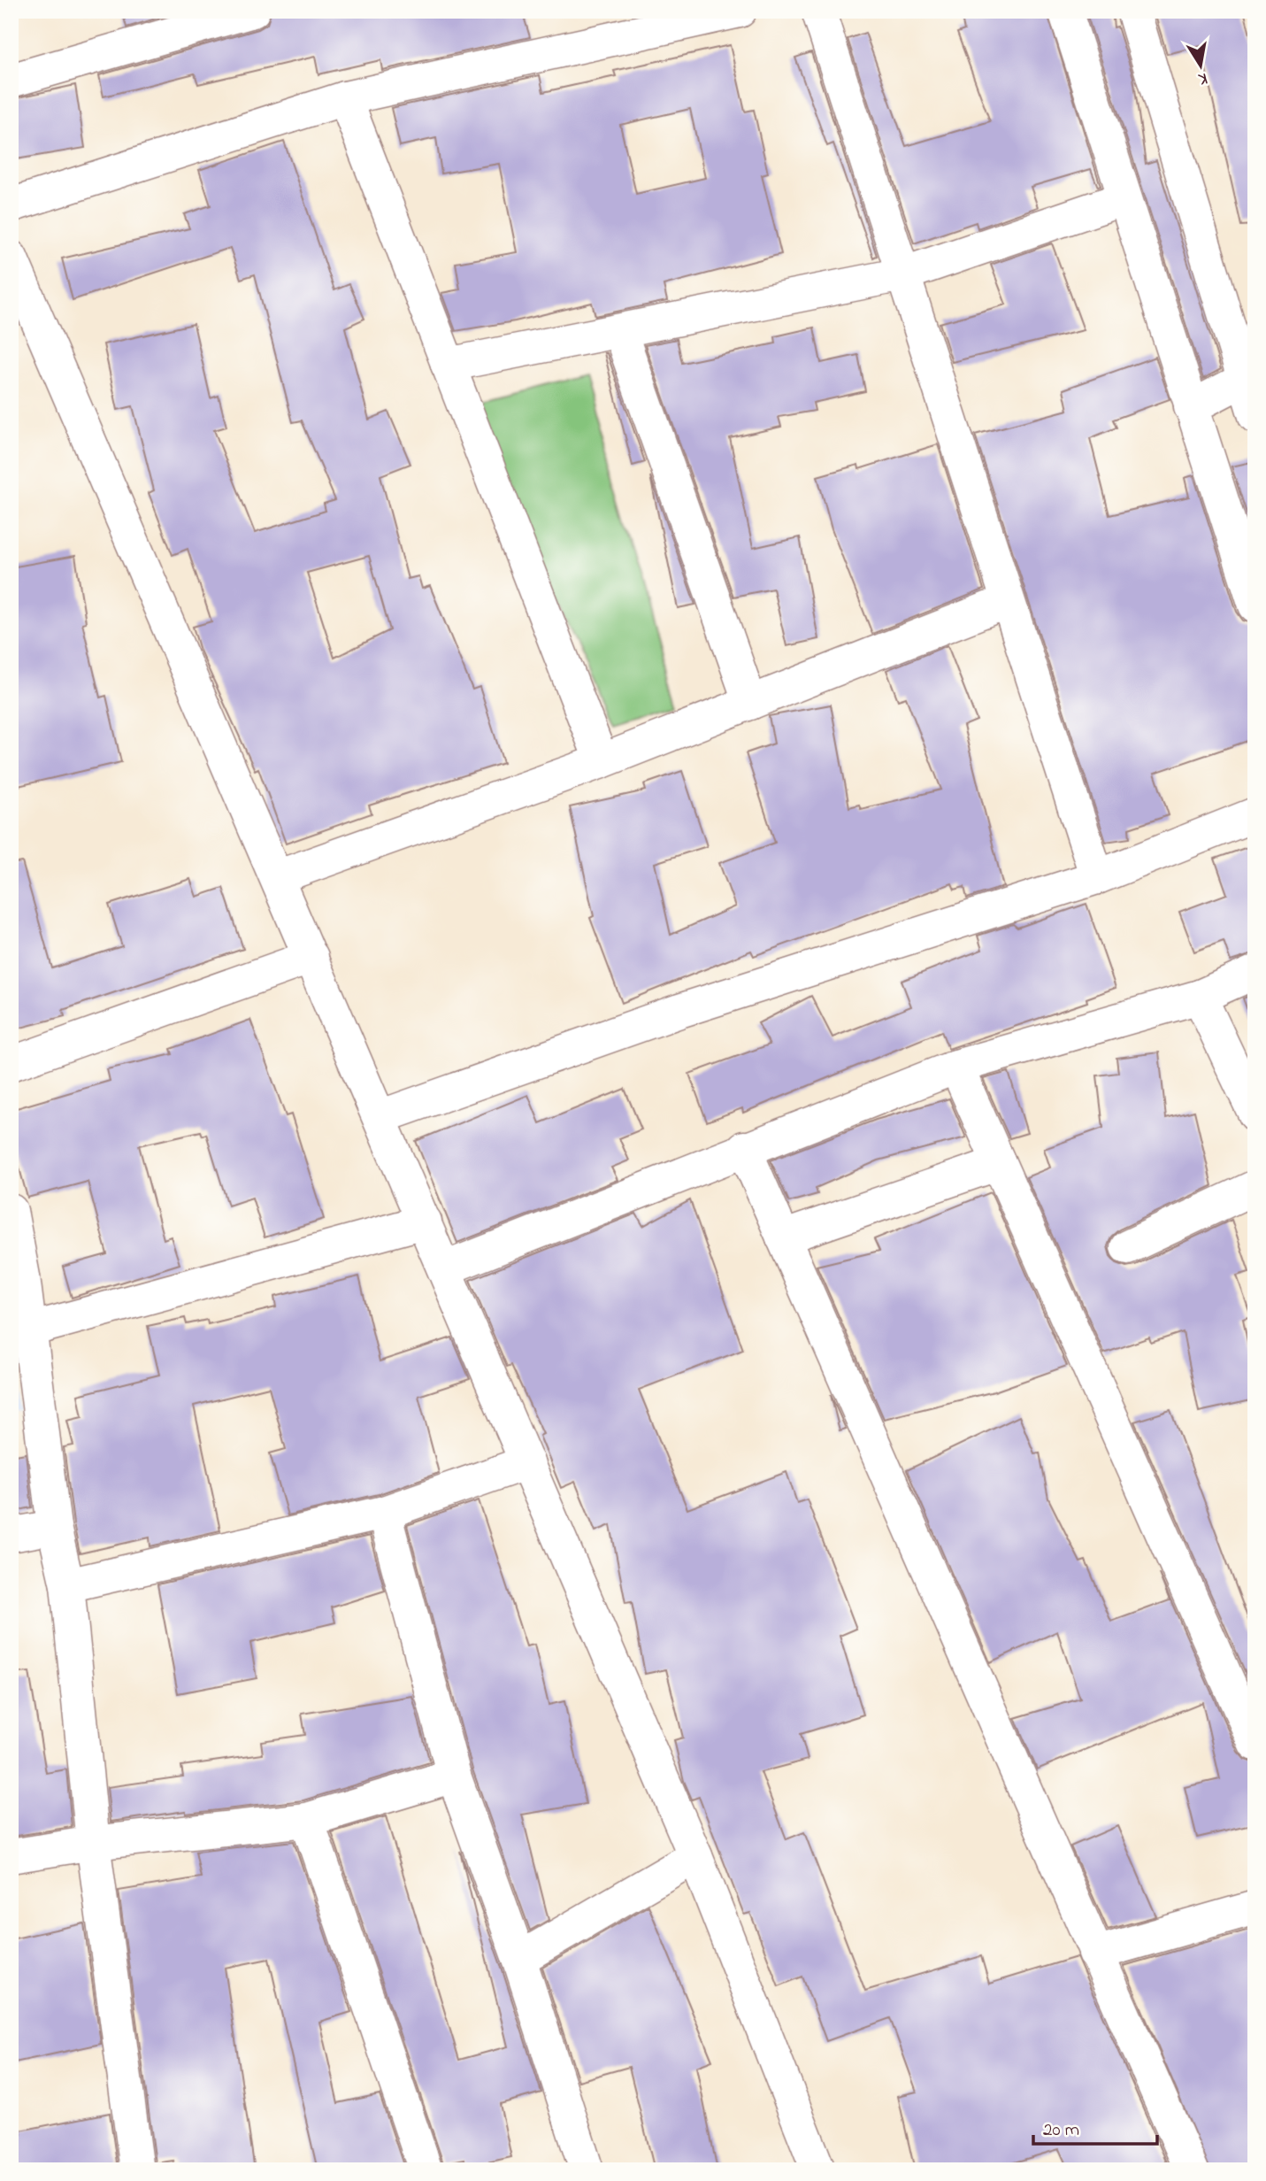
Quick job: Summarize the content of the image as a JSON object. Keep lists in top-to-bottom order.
{
  "scale_bar": "20 m",
  "north": "bottom"
}
